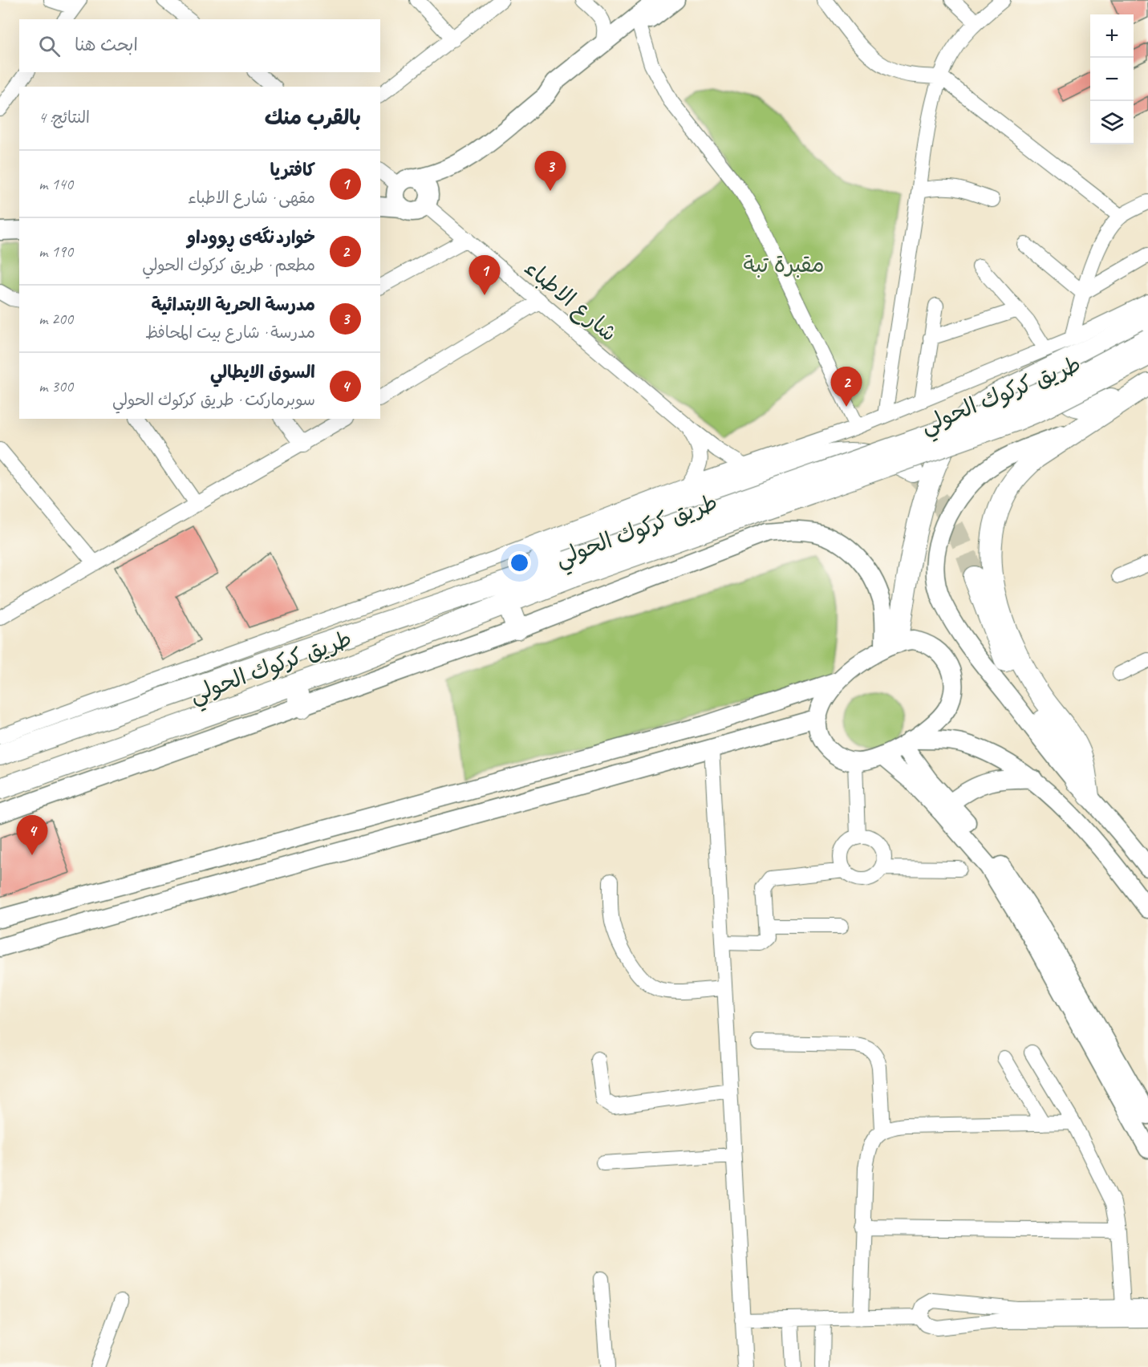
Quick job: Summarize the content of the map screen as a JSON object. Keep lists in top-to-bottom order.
{
  "streets": {
    "highway": ["طريق كركوك الحولي"],
    "street": ["شارع الاطباء"]
  },
  "parks": ["مقبرة تبة"],
  "page": {
    "map_buttons": ["+", "−"],
    "search": "ابحث هنا",
    "heading": ["بالقرب منك", "النتائج: 4"],
    "list": [
      {
        "mark": "1",
        "name": "کافتریا",
        "note": "مقهى · شارع الاطباء",
        "value": "140 m"
      },
      {
        "mark": "2",
        "name": "خواردنگەی ڕووداو",
        "note": "مطعم · طريق كركوك الحولي",
        "value": "190 m"
      },
      {
        "mark": "3",
        "name": "مدرسة الحرية الابتدائية",
        "note": "مدرسة · شارع بيت المحافظ",
        "value": "200 m"
      },
      {
        "mark": "4",
        "name": "السوق الايطالي",
        "note": "سوبرماركت · طريق كركوك الحولي",
        "value": "300 m"
      }
    ],
    "pins": [
      "3",
      "1",
      "2",
      "4"
    ]
  }
}
